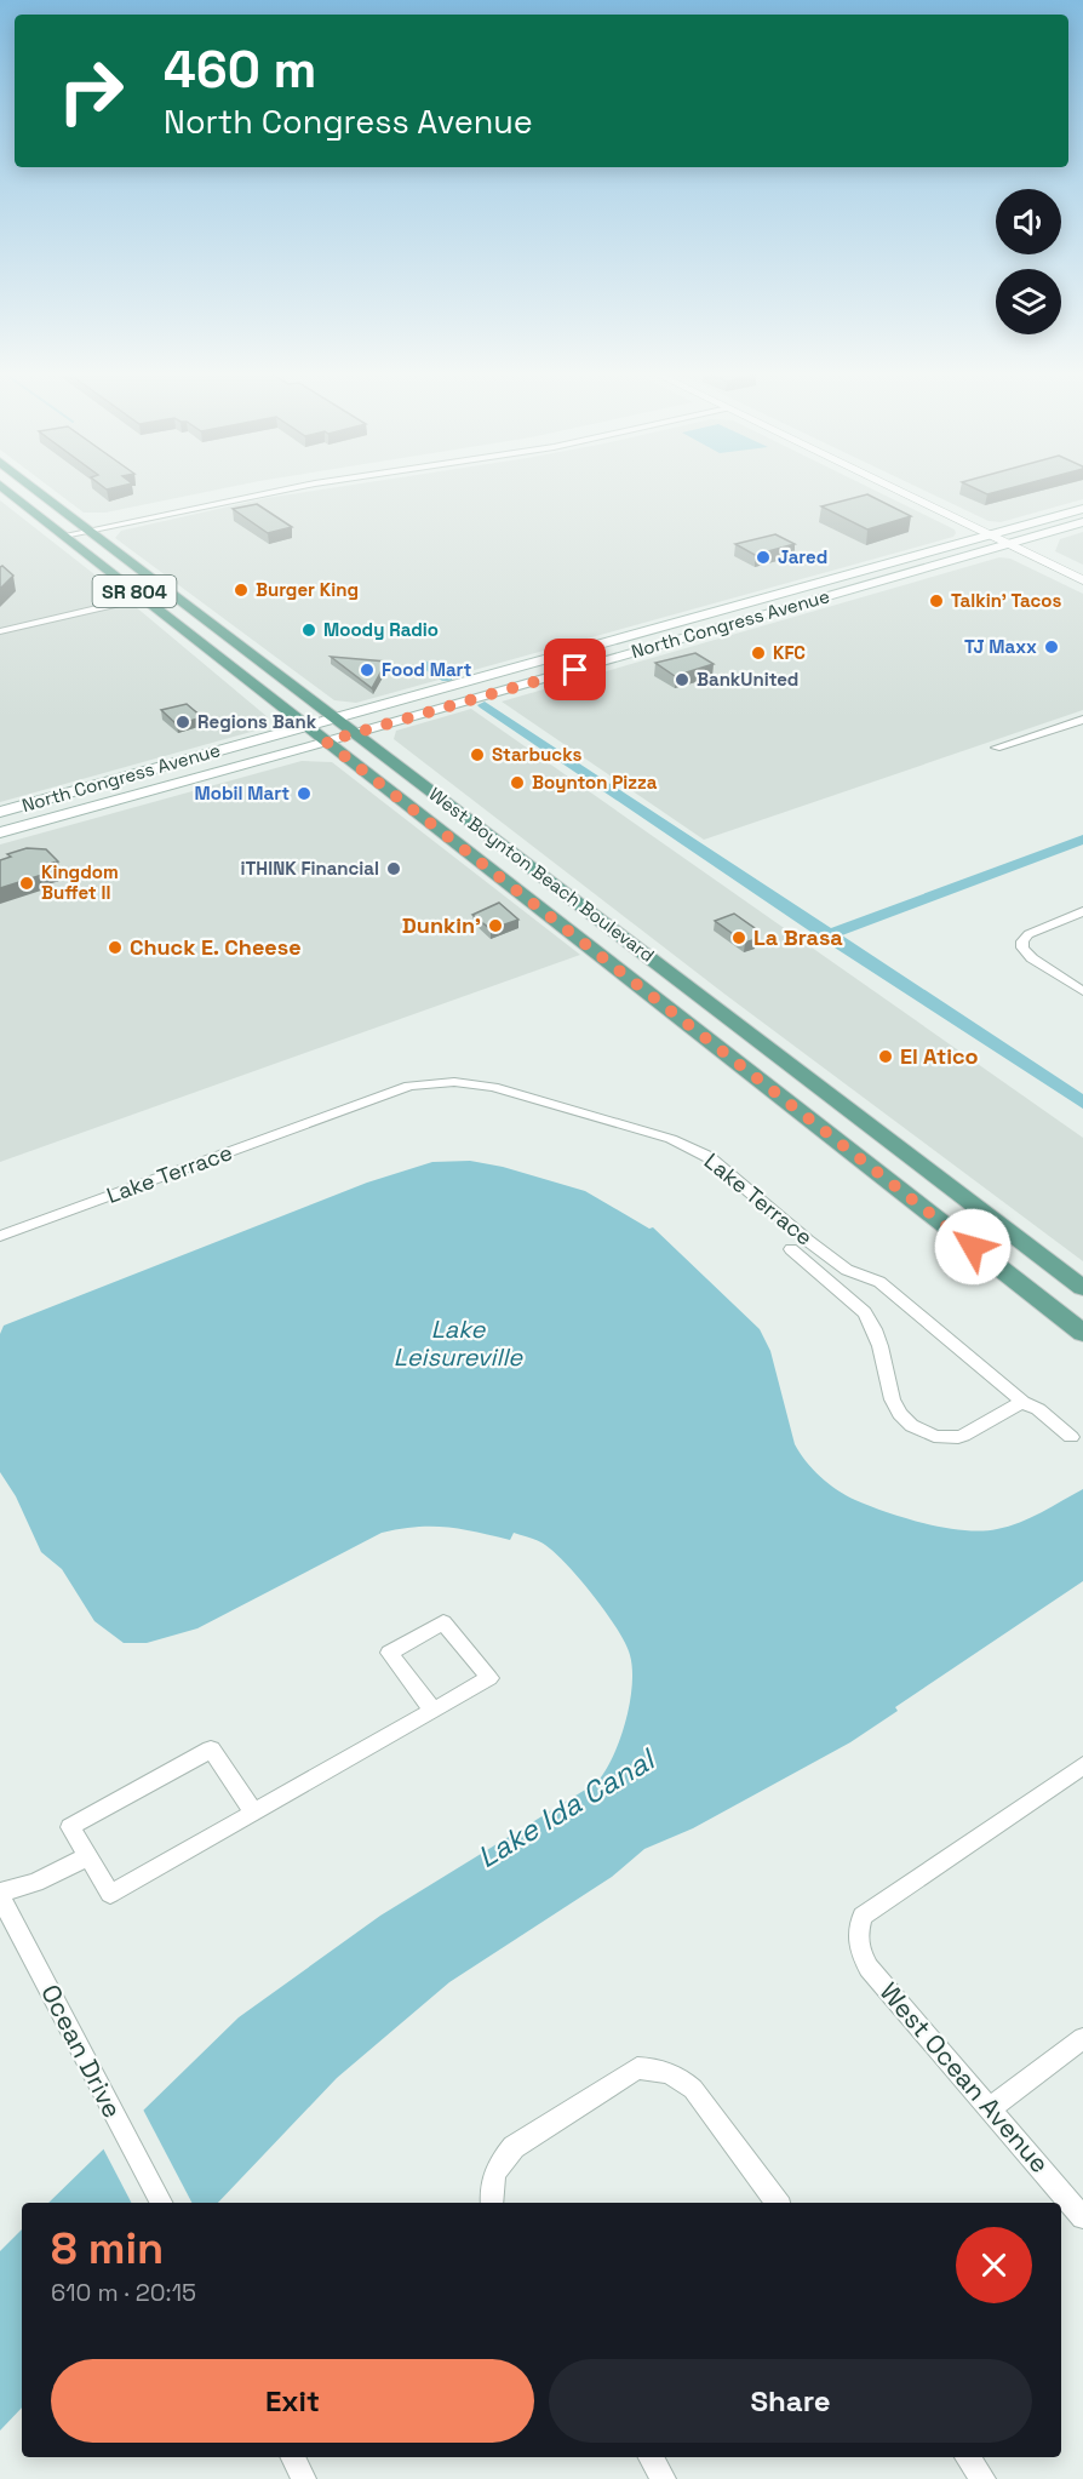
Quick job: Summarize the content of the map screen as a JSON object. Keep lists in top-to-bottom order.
{
  "streets": {
    "main road": ["SR 804", "North Congress Avenue", "West Boynton Beach Boulevard"],
    "street": ["Lake Terrace", "Ocean Drive", "West Ocean Avenue"]
  },
  "crossings": [
    ["North Congress Avenue", "West Boynton Beach Boulevard"]
  ],
  "water": ["Lake Leisureville", "Lake Ida Canal"],
  "places": [
    "Jared",
    "Burger King",
    "Talkin' Tacos",
    "Moody Radio",
    "TJ Maxx",
    "KFC",
    "Food Mart",
    "BankUnited",
    "Regions Bank",
    "Starbucks",
    "Boynton Pizza",
    "Mobil Mart",
    "iTHINK Financial",
    "Kingdom Buffet II",
    "Dunkin'",
    "La Brasa",
    "Chuck E. Cheese",
    "El Atico"
  ],
  "page": {
    "turn": ["460 m", "North Congress Avenue"],
    "heading": ["8 min", "610 m · 20:15"],
    "buttons": ["Exit", "Share"]
  }
}
